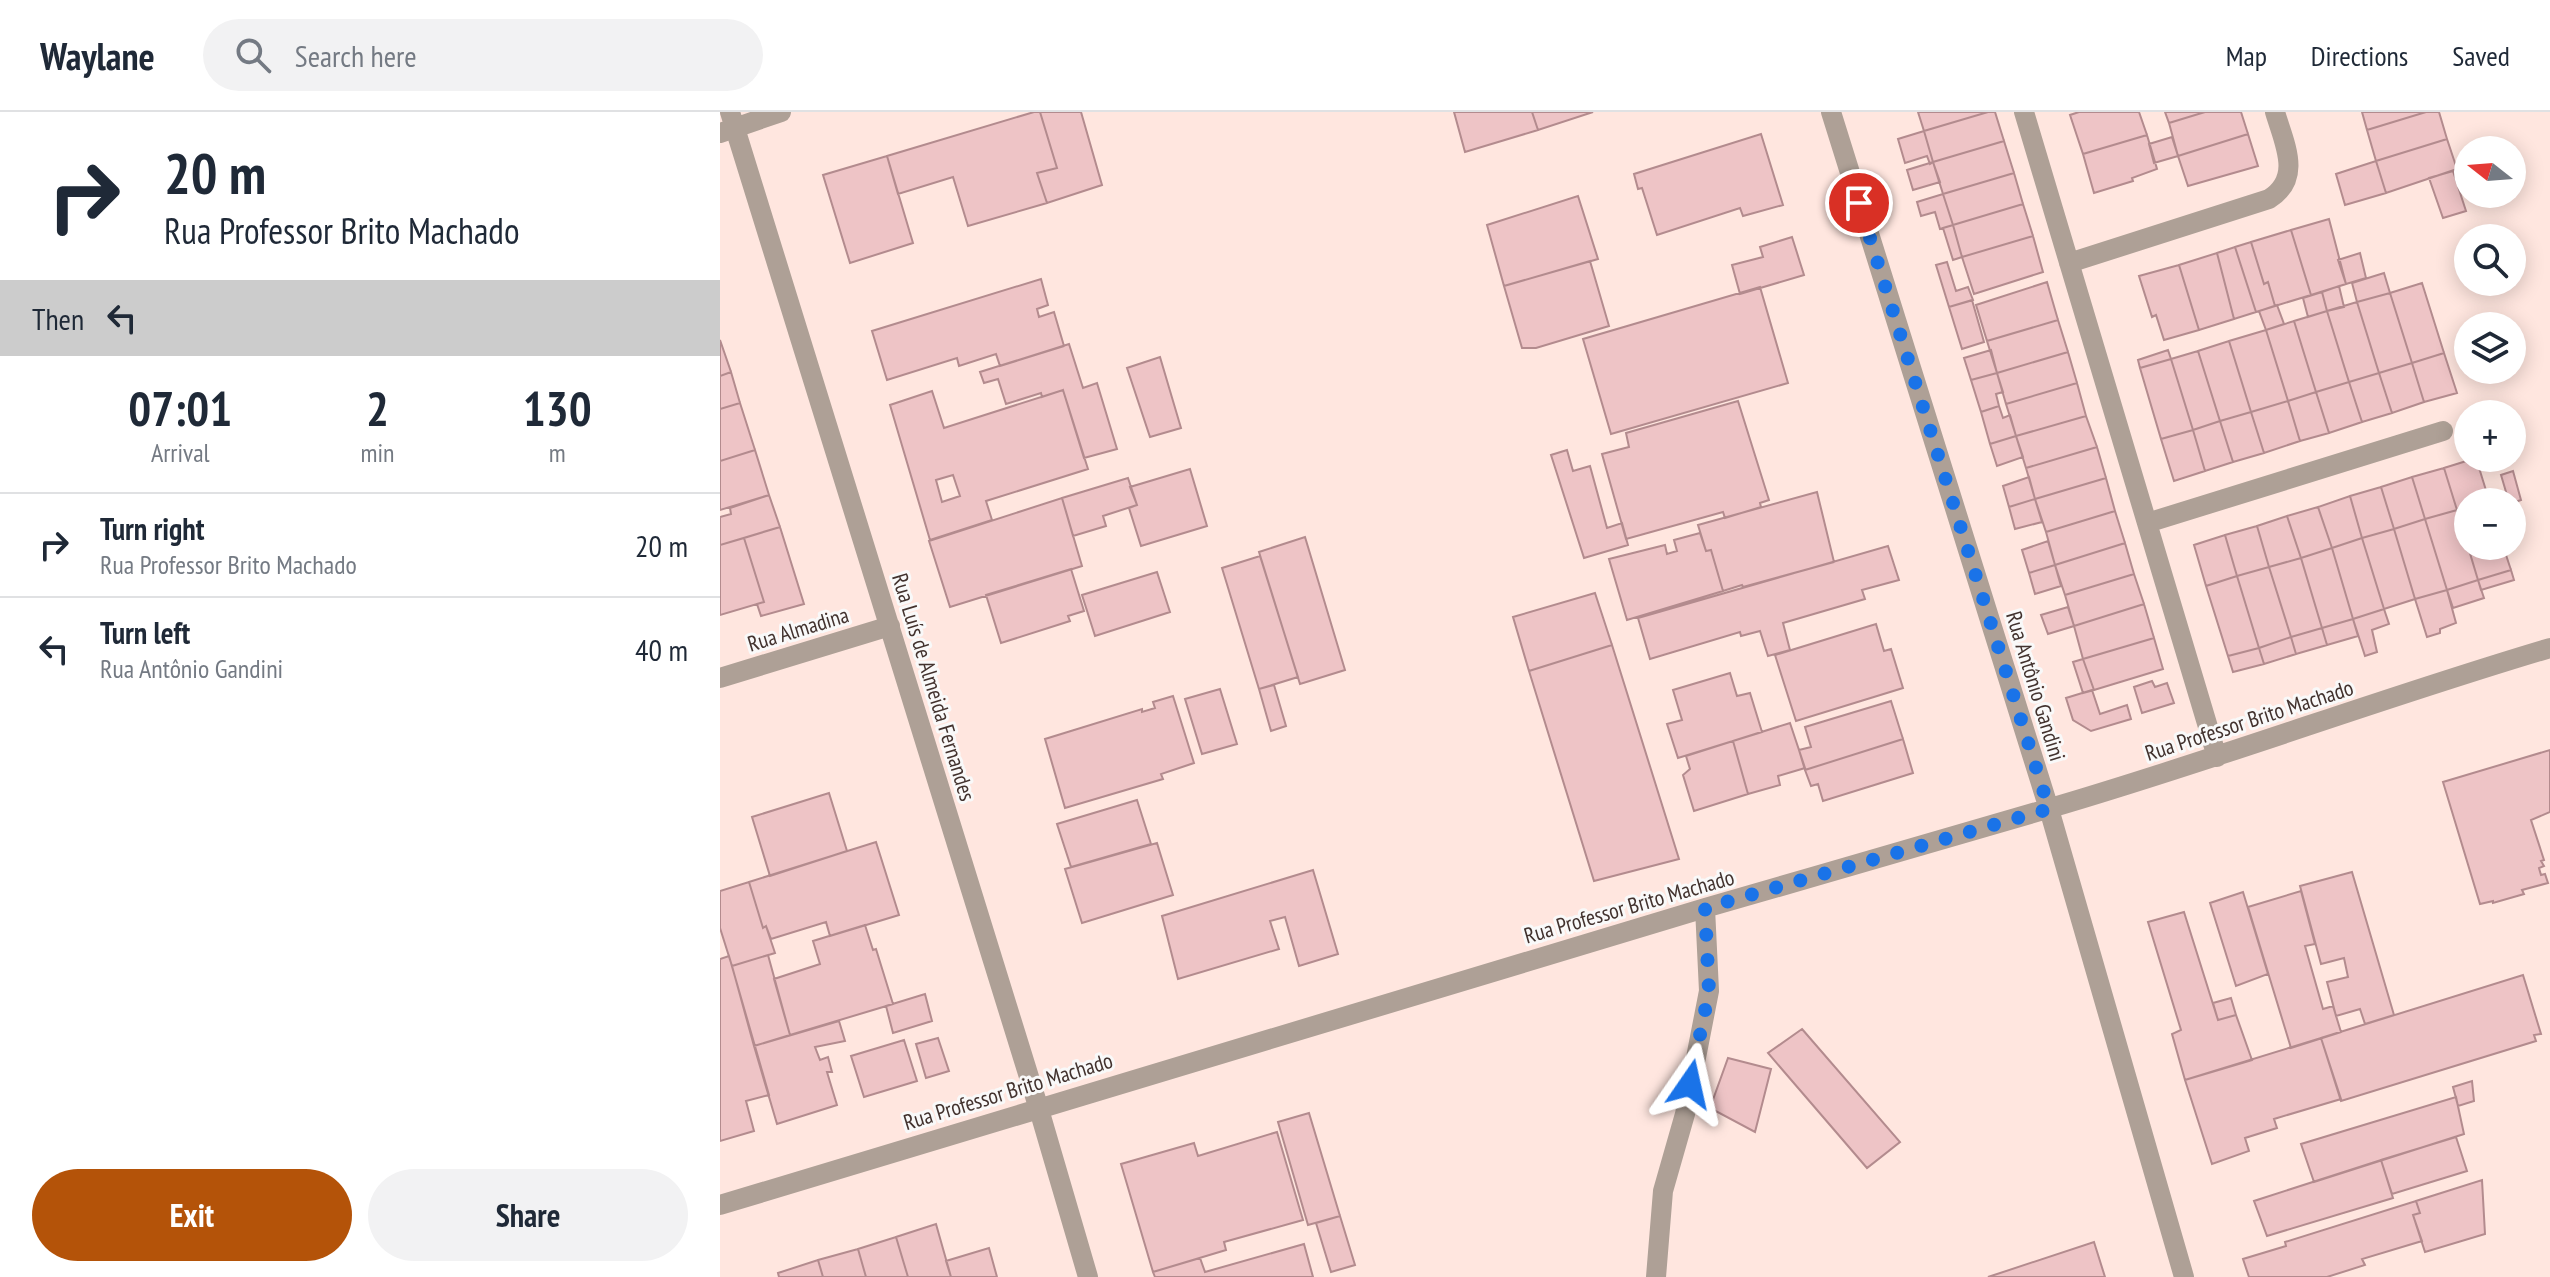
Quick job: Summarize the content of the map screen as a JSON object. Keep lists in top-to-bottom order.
{
  "streets": {
    "street": [
      "Rua Almadina",
      "Rua Antônio Gandini",
      "Rua Luís de Almeida Fernandes",
      "Rua Professor Brito Machado"
    ]
  },
  "crossings": [
    ["Rua Almadina", "Rua Luís de Almeida Fernandes"],
    ["Rua Antônio Gandini", "Rua Professor Brito Machado"],
    ["Rua Luís de Almeida Fernandes", "Rua Professor Brito Machado"]
  ],
  "north": "left",
  "page": {
    "header": "Waylane",
    "search": "Search here",
    "nav": ["Map", "Directions", "Saved"],
    "turn": ["20 m", "Rua Professor Brito Machado"],
    "map_buttons": ["+", "−"],
    "then": "Then",
    "eta": [
      "07:01",
      "Arrival",
      "2",
      "min",
      "130",
      "m"
    ],
    "list": [
      {
        "name": "Turn right",
        "note": "Rua Professor Brito Machado",
        "value": "20 m"
      },
      {
        "name": "Turn left",
        "note": "Rua Antônio Gandini",
        "value": "40 m"
      }
    ],
    "buttons": ["Exit", "Share"]
  }
}
